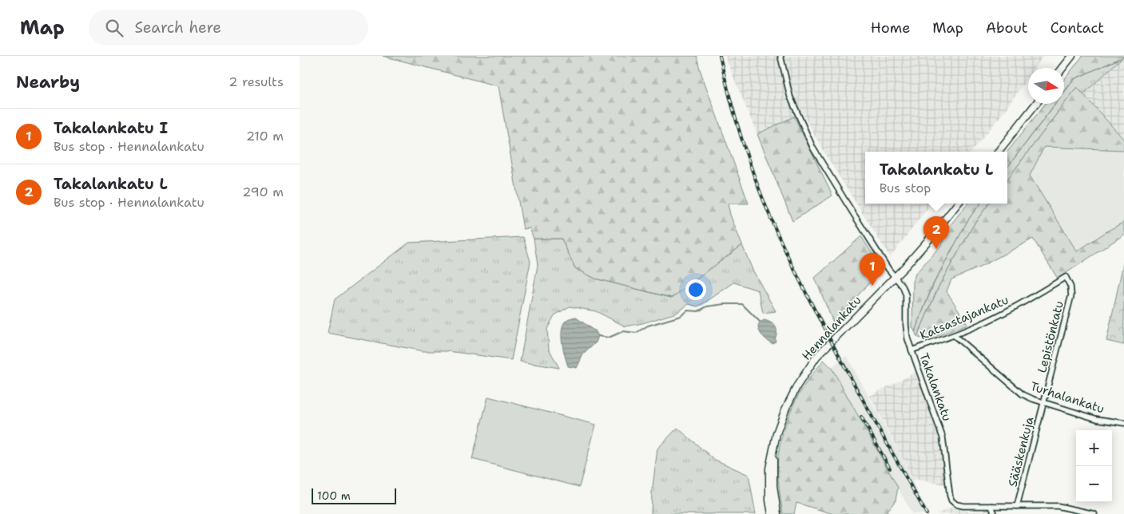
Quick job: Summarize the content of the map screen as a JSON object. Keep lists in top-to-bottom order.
{
  "streets": {
    "street": [
      "Katsastajankatu",
      "Hennalankatu",
      "Lepistönkatu",
      "Takalankatu",
      "Turhalankatu",
      "Sääskenkuja"
    ]
  },
  "crossings": [
    ["Katsastajankatu", "Lepistönkatu"],
    ["Katsastajankatu", "Takalankatu"],
    ["Katsastajankatu", "Turhalankatu"],
    ["Hennalankatu", "Takalankatu"],
    ["Lepistönkatu", "Turhalankatu"],
    ["Lepistönkatu", "Sääskenkuja"],
    ["Turhalankatu", "Sääskenkuja"]
  ],
  "scale_bar": "100 m",
  "north": "right",
  "page": {
    "header": "Map",
    "search": "Search here",
    "nav": [
      "Home",
      "Map",
      "About",
      "Contact"
    ],
    "heading": ["Nearby", "2 results"],
    "list": [
      {
        "mark": "1",
        "name": "Takalankatu I",
        "note": "Bus stop · Hennalankatu",
        "value": "210 m"
      },
      {
        "mark": "2",
        "name": "Takalankatu L",
        "note": "Bus stop · Hennalankatu",
        "value": "290 m"
      }
    ],
    "popup": ["Takalankatu L", "Bus stop"],
    "pins": ["2", "1"],
    "map_buttons": ["+", "−"],
    "scale": "100 m"
  }
}
